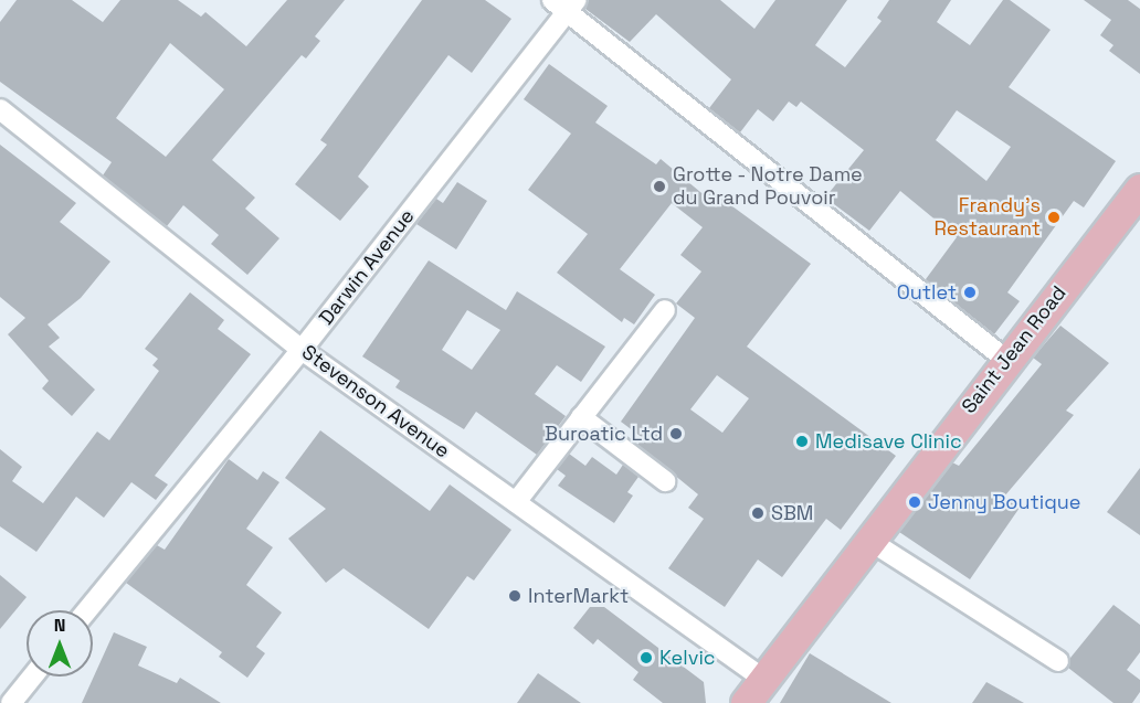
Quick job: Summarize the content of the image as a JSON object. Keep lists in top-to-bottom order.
{
  "streets": {
    "main road": ["Saint Jean Road"],
    "street": ["Darwin Avenue", "Stevenson Avenue"]
  },
  "crossings": [
    ["Darwin Avenue", "Stevenson Avenue"],
    ["Saint Jean Road", "Stevenson Avenue"]
  ],
  "places": [
    "Grotte - Notre Dame du Grand Pouvoir",
    "Frandy's Restaurant",
    "Outlet",
    "Buroatic Ltd",
    "Medisave Clinic",
    "Jenny Boutique",
    "SBM",
    "InterMarkt",
    "Kelvic"
  ],
  "north": "top"
}
